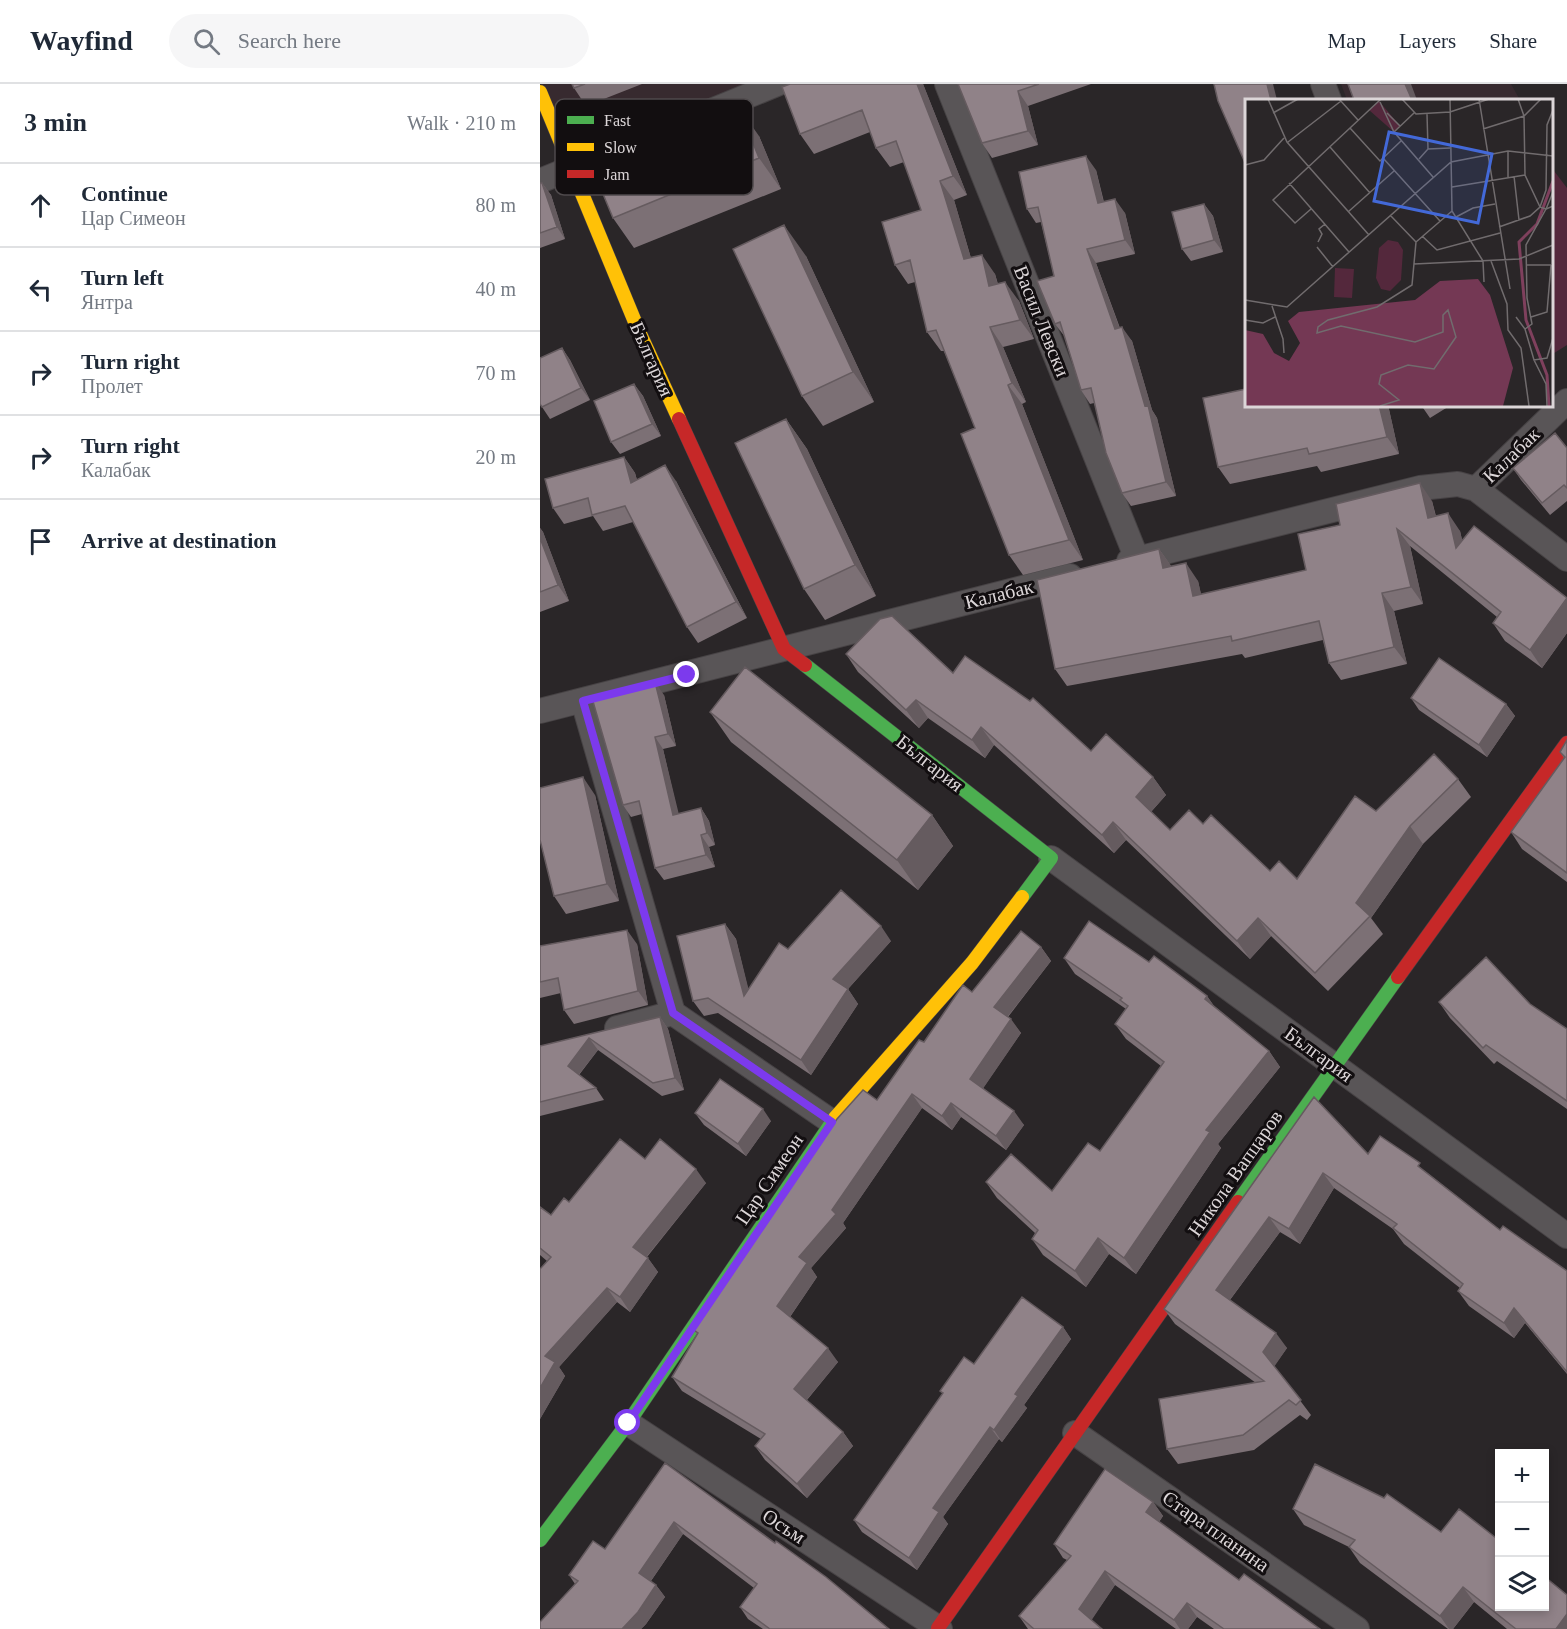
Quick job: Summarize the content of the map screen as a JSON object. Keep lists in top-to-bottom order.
{
  "streets": {
    "street": [
      "Васил Левски",
      "България",
      "Калабак",
      "Никола Вапцаров",
      "Цар Симеон",
      "Осъм",
      "Стара планина"
    ]
  },
  "crossings": [
    ["Васил Левски", "Калабак"],
    ["България", "Калабак"],
    ["България", "Никола Вапцаров"],
    ["България", "Цар Симеон"],
    ["Никола Вапцаров", "Осъм"],
    ["Никола Вапцаров", "Стара планина"],
    ["Цар Симеон", "Осъм"]
  ],
  "legend": ["Fast", "Slow", "Jam"],
  "page": {
    "header": "Wayfind",
    "search": "Search here",
    "nav": ["Map", "Layers", "Share"],
    "heading": ["3 min", "Walk · 210 m"],
    "list": [
      ["Continue", "Цар Симеон", "80 m"],
      ["Turn left", "Янтра", "40 m"],
      ["Turn right", "Пролет", "70 m"],
      ["Turn right", "Калабак", "20 m"],
      "Arrive at destination"
    ],
    "map_buttons": ["+", "−"]
  }
}
